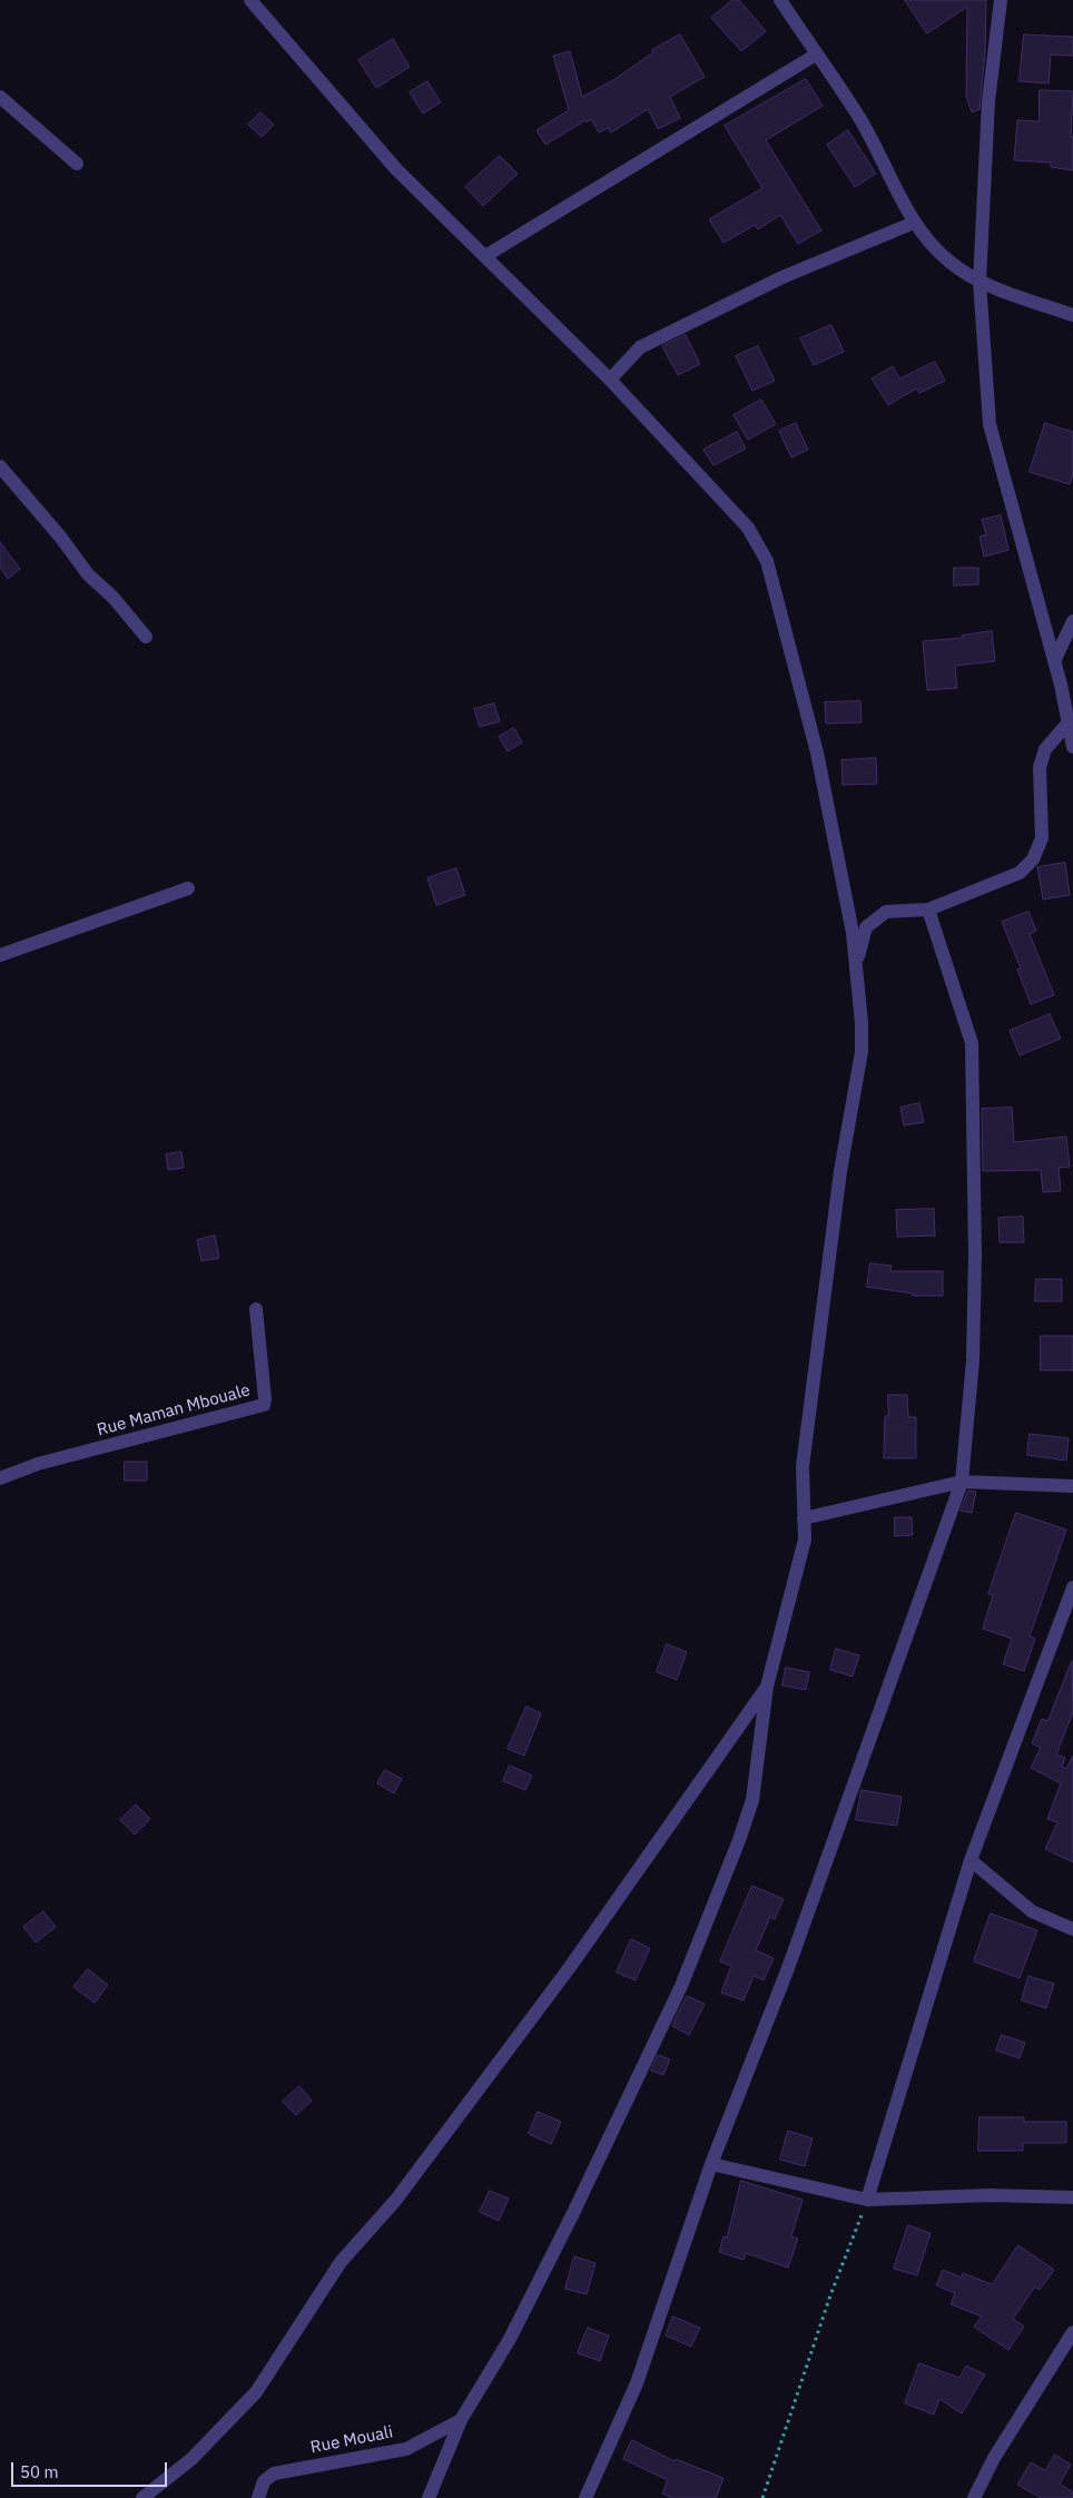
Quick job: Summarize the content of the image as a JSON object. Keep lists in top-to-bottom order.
{
  "streets": {
    "street": ["Rue Maman Mbouale", "Rue Mouali"]
  },
  "scale_bar": "50 m"
}
